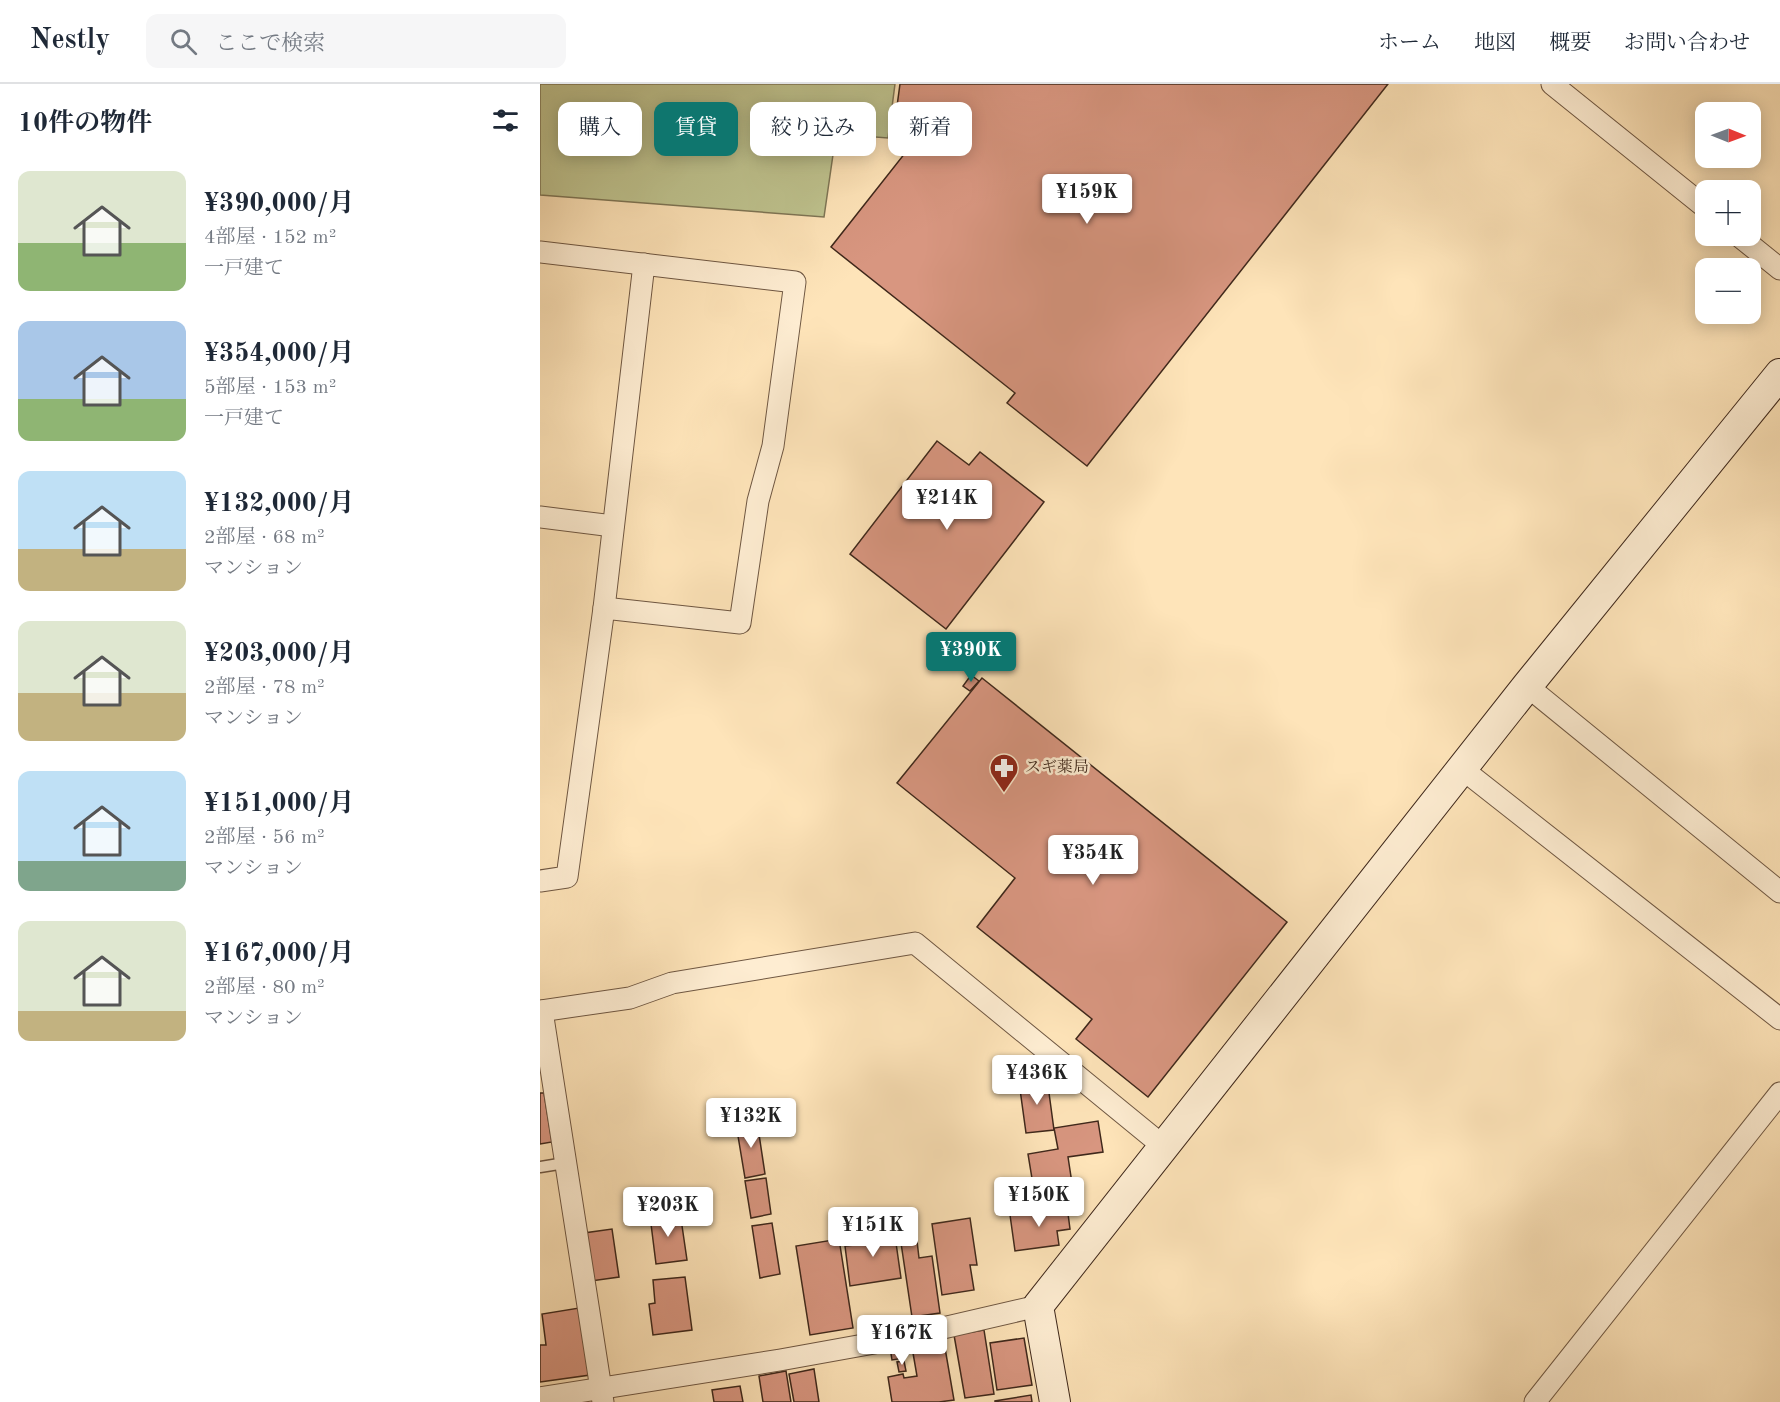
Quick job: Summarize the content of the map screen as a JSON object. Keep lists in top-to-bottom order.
{
  "places": {
    "pharmacy": ["スギ薬局"]
  },
  "north": "right",
  "page": {
    "header": "Nestly",
    "search": "ここで検索",
    "nav": [
      "ホーム",
      "地図",
      "概要",
      "お問い合わせ"
    ],
    "heading": "10件の物件",
    "map_buttons": ["+", "−"],
    "chip": [
      "購入",
      "賃貸",
      "絞り込み",
      "新着"
    ],
    "list": [
      {
        "name": "¥390,000/月",
        "note": "4部屋 · 152 m² · 一戸建て"
      },
      {
        "name": "¥354,000/月",
        "note": "5部屋 · 153 m² · 一戸建て"
      },
      {
        "name": "¥132,000/月",
        "note": "2部屋 · 68 m² · マンション"
      },
      {
        "name": "¥203,000/月",
        "note": "2部屋 · 78 m² · マンション"
      },
      {
        "name": "¥151,000/月",
        "note": "2部屋 · 56 m² · マンション"
      },
      {
        "name": "¥167,000/月",
        "note": "2部屋 · 80 m² · マンション"
      }
    ],
    "price": [
      "¥159K",
      "¥214K",
      "¥390K",
      "¥354K",
      "¥436K",
      "¥132K",
      "¥150K",
      "¥203K",
      "¥151K",
      "¥167K"
    ]
  }
}
